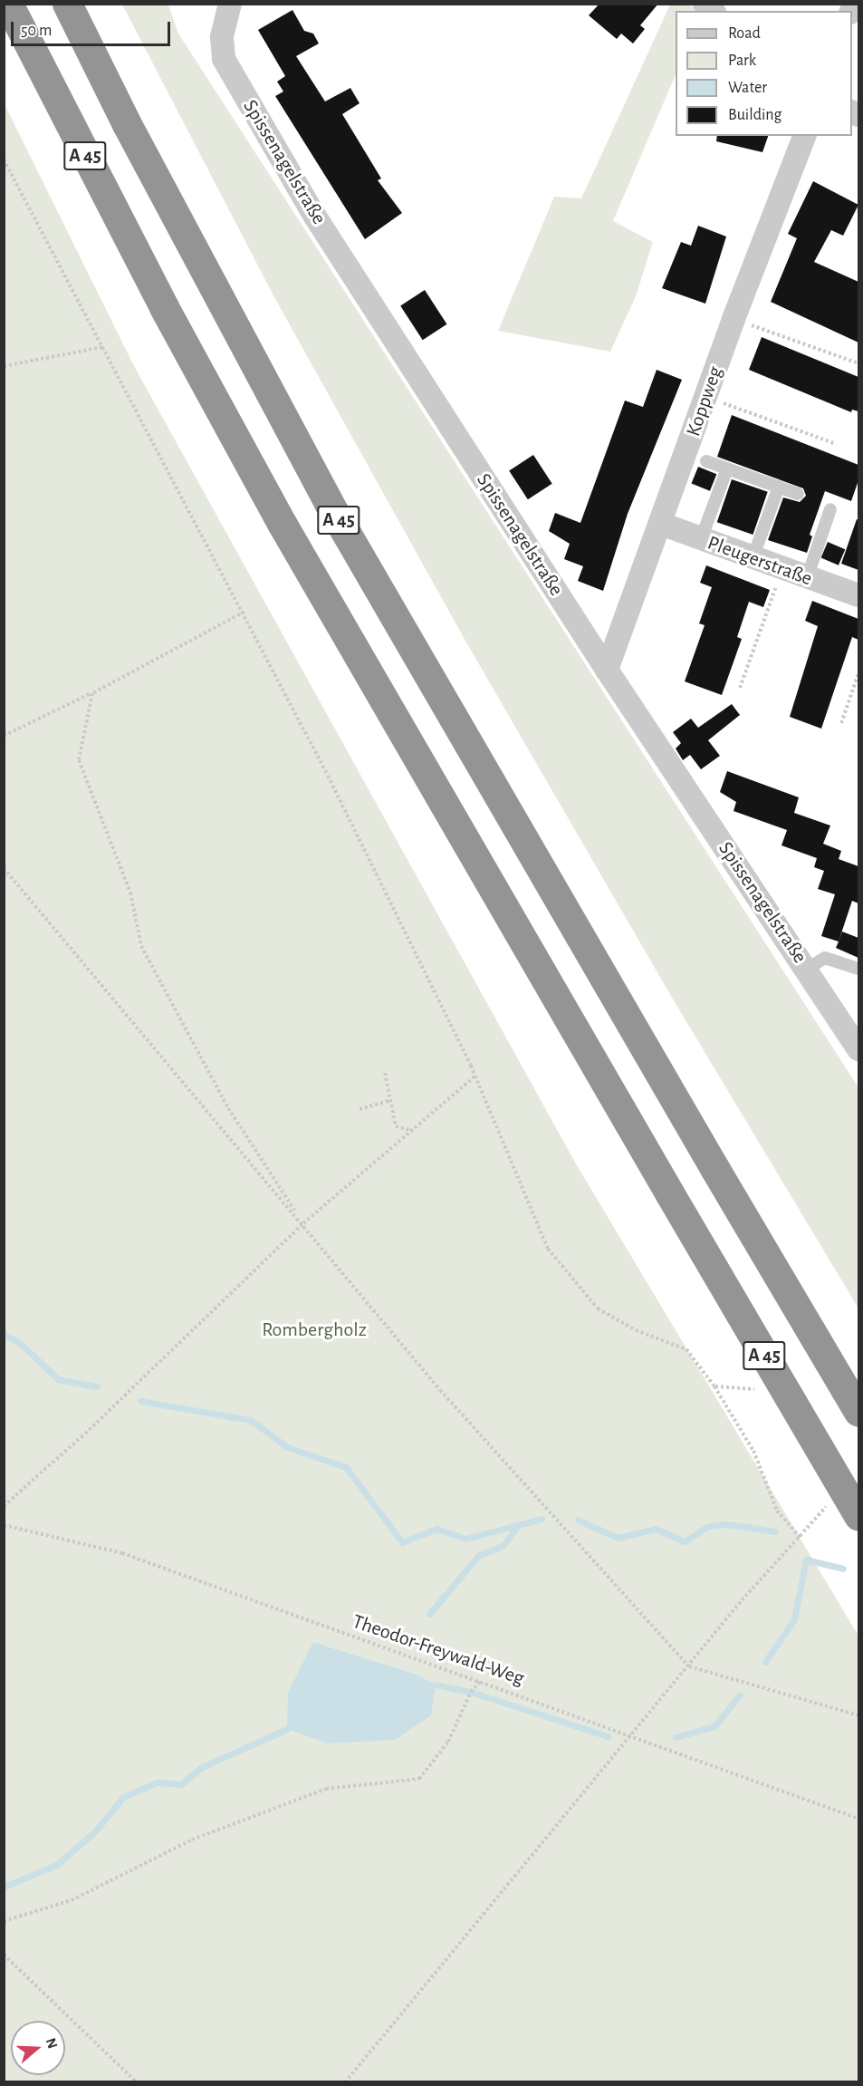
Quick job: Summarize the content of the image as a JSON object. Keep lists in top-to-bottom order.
{
  "streets": {
    "highway": ["A 45"],
    "street": ["Spissenagelstraße", "Koppweg", "Pleugerstraße"],
    "path": ["Theodor-Freywald-Weg"]
  },
  "crossings": [
    ["Spissenagelstraße", "Koppweg"],
    ["Koppweg", "Pleugerstraße"]
  ],
  "parks": ["Rombergholz"],
  "legend": [
    "Road",
    "Park",
    "Water",
    "Building"
  ],
  "scale_bar": "50 m",
  "north": "right"
}
